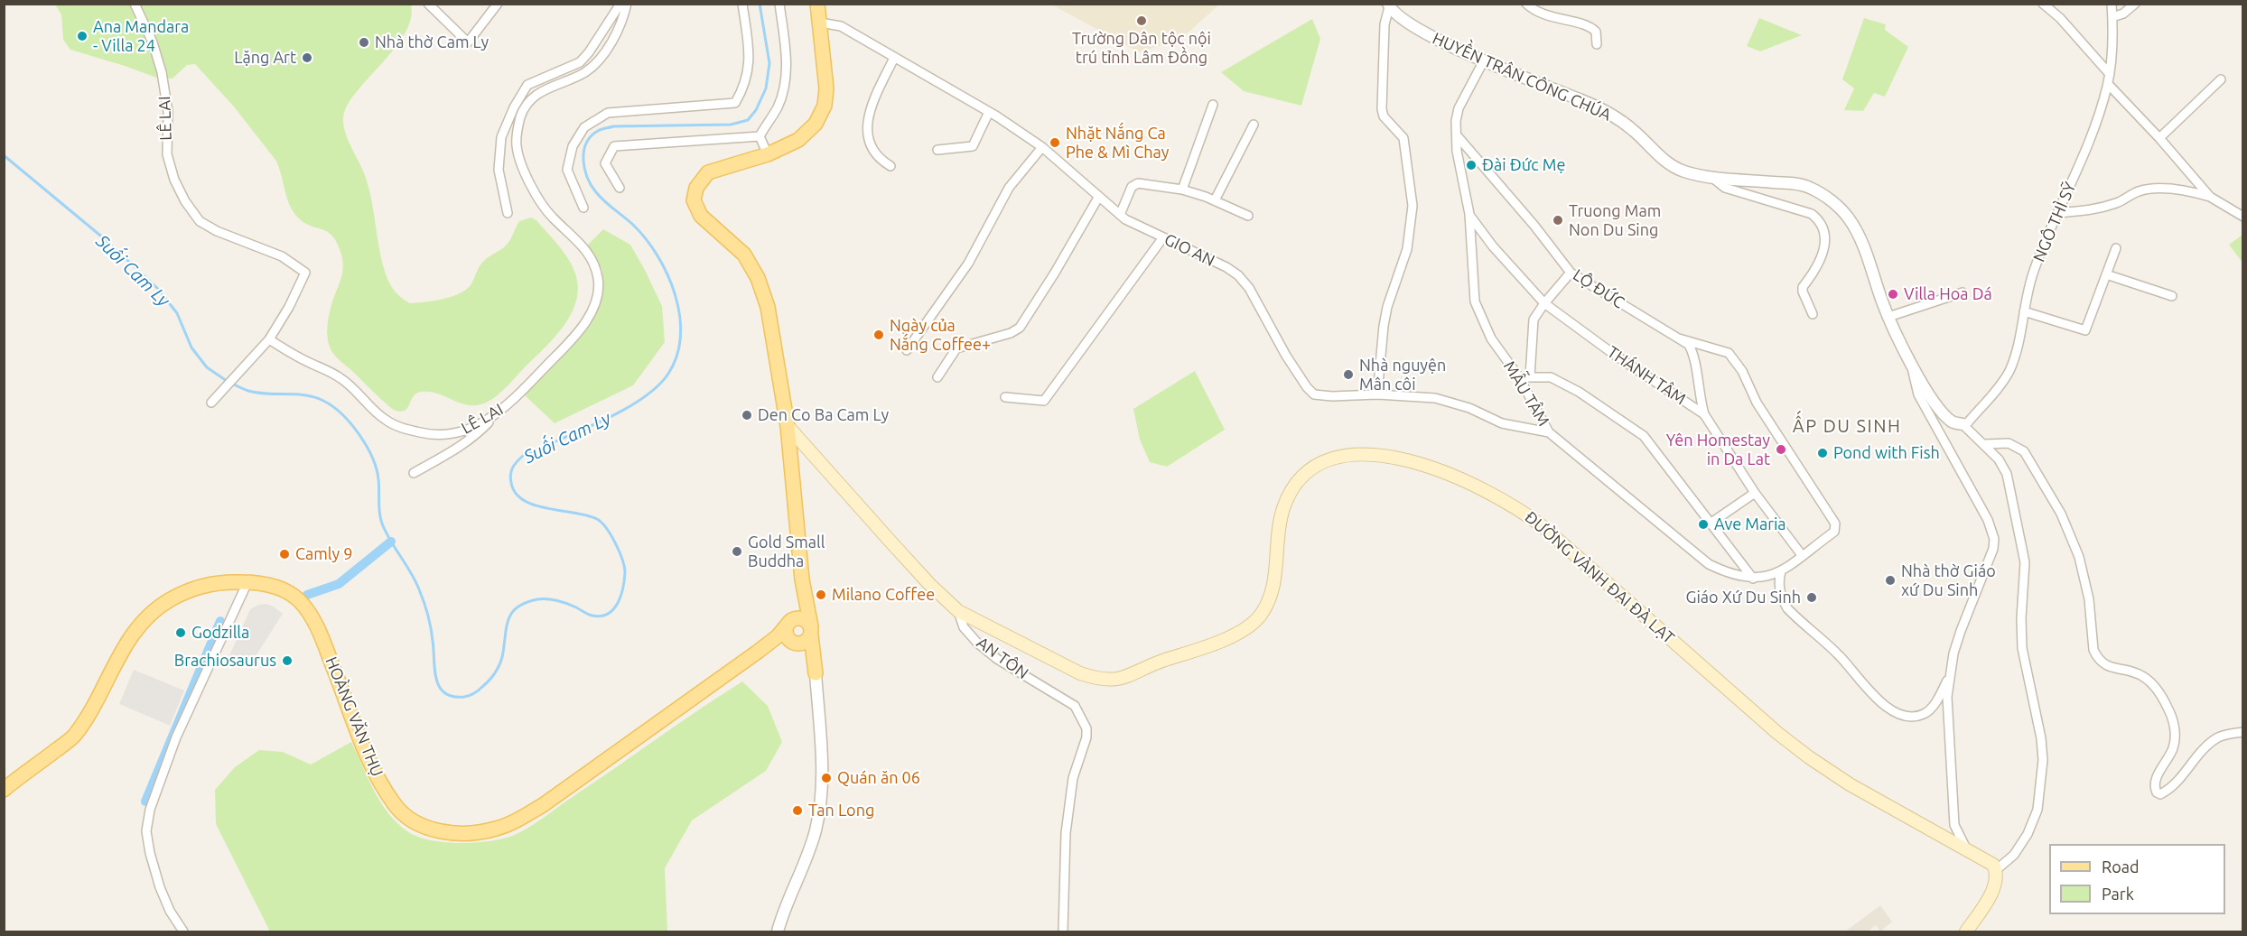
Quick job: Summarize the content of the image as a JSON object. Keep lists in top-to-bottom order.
{
  "streets": {
    "main road": ["ĐƯỜNG VÀNH ĐAI ĐÀ LẠT", "AN TÔN", "HOÀNG VĂN THỤ"],
    "street": [
      "HUYỀN TRÂN CÔNG CHÚA",
      "LÊ LAI",
      "NGÔ THÌ SỸ",
      "GIO AN",
      "LỘ ĐỨC",
      "THÁNH TÂM",
      "MẪU TÂM"
    ]
  },
  "crossings": [
    ["HUYỀN TRÂN CÔNG CHÚA", "NGÔ THÌ SỸ"],
    ["HUYỀN TRÂN CÔNG CHÚA", "MẪU TÂM"],
    ["HUYỀN TRÂN CÔNG CHÚA", "ĐƯỜNG VÀNH ĐAI ĐÀ LẠT"],
    ["GIO AN", "MẪU TÂM"],
    ["GIO AN", "HOÀNG VĂN THỤ"],
    ["LỘ ĐỨC", "THÁNH TÂM"],
    ["LỘ ĐỨC", "MẪU TÂM"],
    ["THÁNH TÂM", "MẪU TÂM"],
    ["ĐƯỜNG VÀNH ĐAI ĐÀ LẠT", "AN TÔN"],
    ["AN TÔN", "HOÀNG VĂN THỤ"]
  ],
  "districts": ["ẤP DU SINH"],
  "water": ["Suối Cam Ly"],
  "places": [
    "Trường Dân tộc nội trú tỉnh Lâm Đồng",
    "Ana Mandara - Villa 24",
    "Nhà thờ Cam Ly",
    "Lặng Art",
    "Nhặt Nắng Ca Phe & Mì Chay",
    "Đài Đức Mẹ",
    "Truong Mam Non Du Sing",
    "Villa Hoa Dá",
    "Ngày của Nắng Coffee+",
    "Nhà nguyện Mân côi",
    "Den Co Ba Cam Ly",
    "Yên Homestay in Da Lat",
    "Pond with Fish",
    "Ave Maria",
    "Gold Small Buddha",
    "Camly 9",
    "Nhà thờ Giáo xứ Du Sinh",
    "Milano Coffee",
    "Giáo Xứ Du Sinh",
    "Godzilla",
    "Brachiosaurus",
    "Quán ăn 06",
    "Tan Long"
  ],
  "legend": ["Road", "Park"]
}
